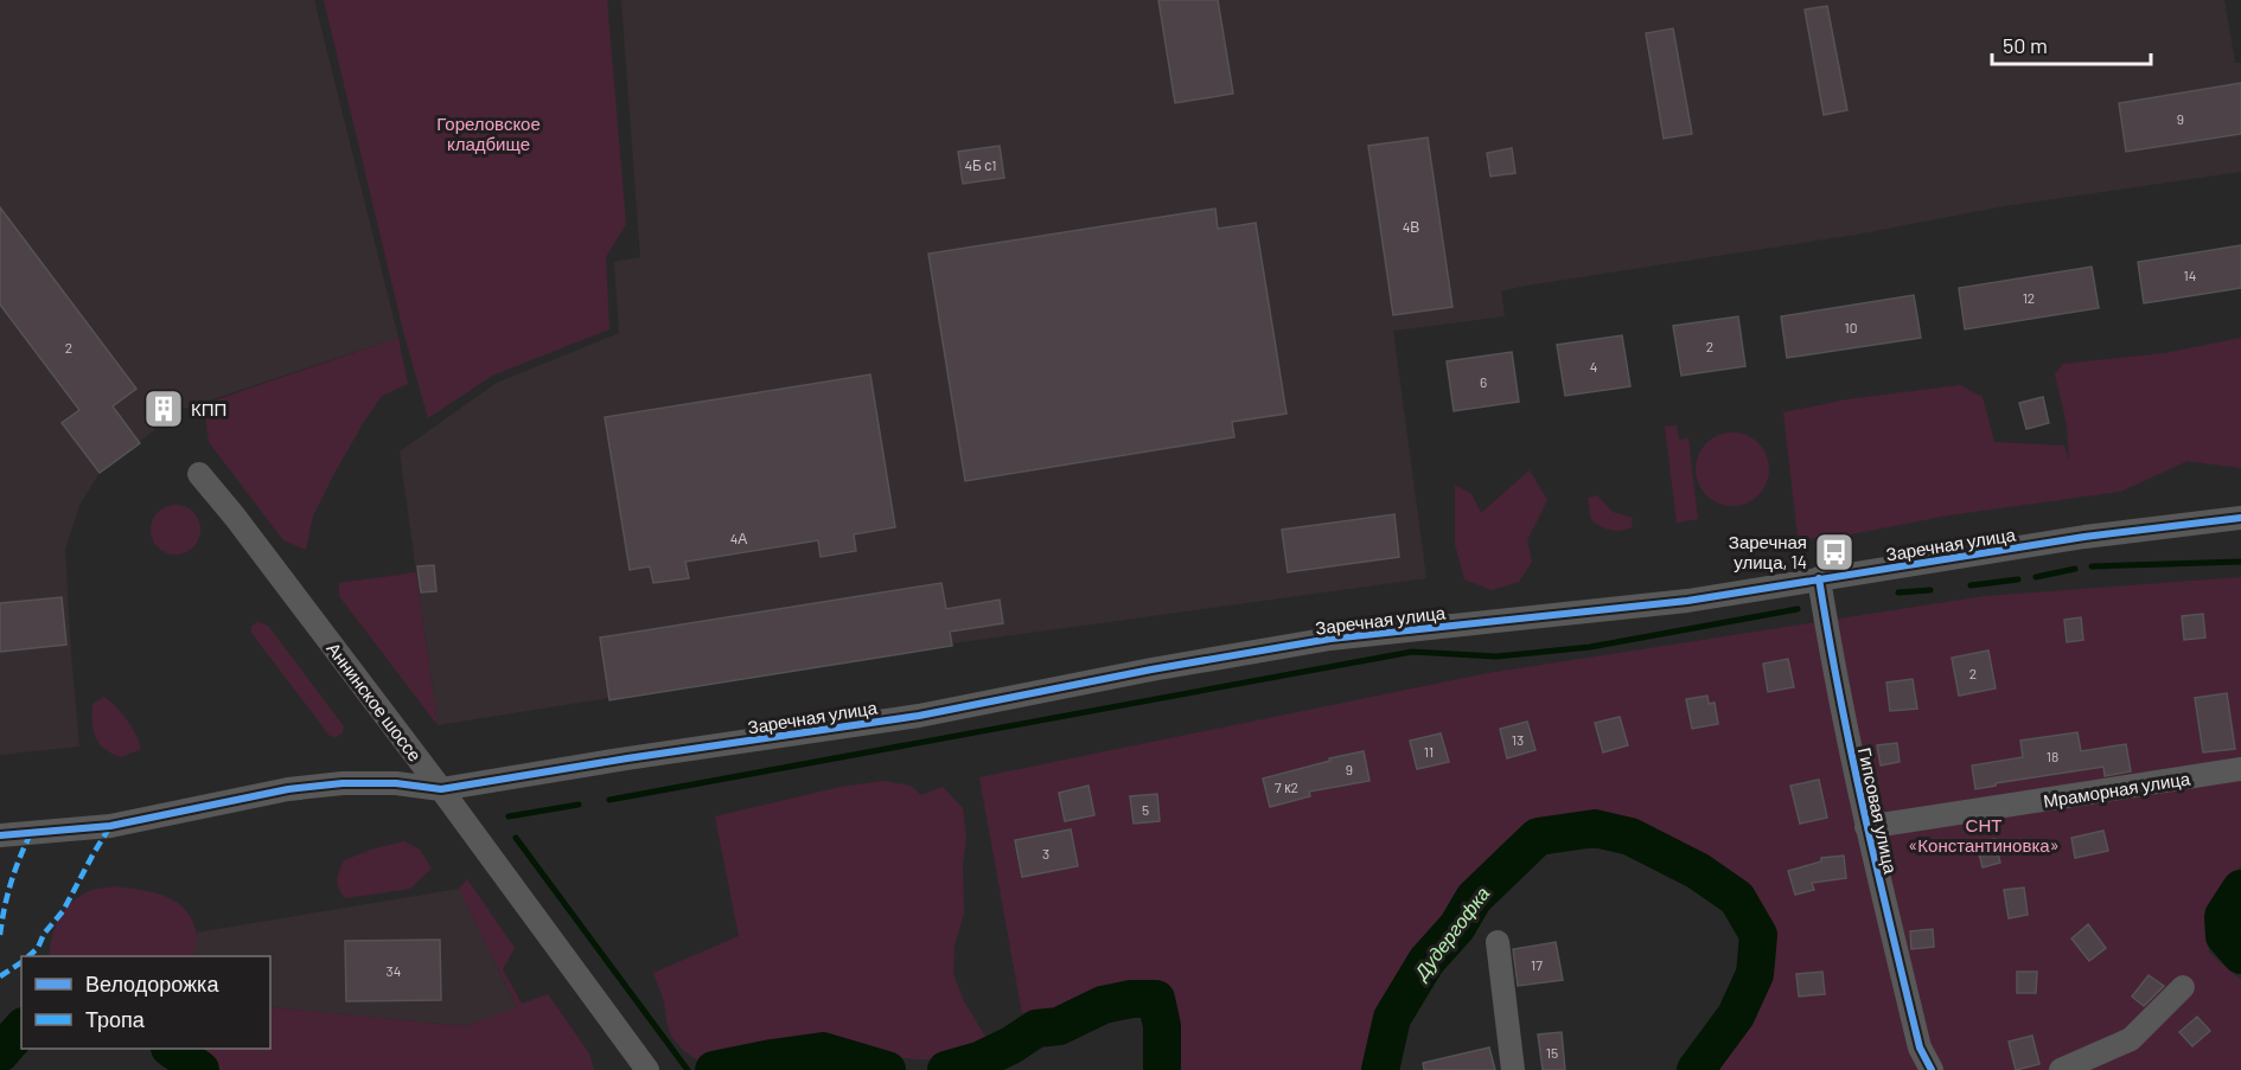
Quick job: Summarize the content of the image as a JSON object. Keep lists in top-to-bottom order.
{
  "streets": {
    "street": [
      "Заречная улица",
      "Аннинское шоссе",
      "Мраморная улица",
      "Гипсовая улица"
    ]
  },
  "crossings": [
    ["Заречная улица", "Аннинское шоссе"],
    ["Заречная улица", "Гипсовая улица"],
    ["Мраморная улица", "Гипсовая улица"]
  ],
  "water": ["Дудергофка"],
  "parks": ["Гореловское кладбище", "СНТ «Константиновка»"],
  "places": {
    "building": ["КПП"],
    "bus stop": ["Заречная улица, 14"]
  },
  "house_numbers": [
    "9",
    "4Б с1",
    "4В",
    "14",
    "12",
    "10",
    "2",
    "2",
    "4",
    "6",
    "4А",
    "2",
    "13",
    "11",
    "18",
    "9",
    "7 к2",
    "5",
    "3",
    "17",
    "34",
    "15"
  ],
  "legend": ["Велодорожка", "Тропа"],
  "scale_bar": "50 m"
}
